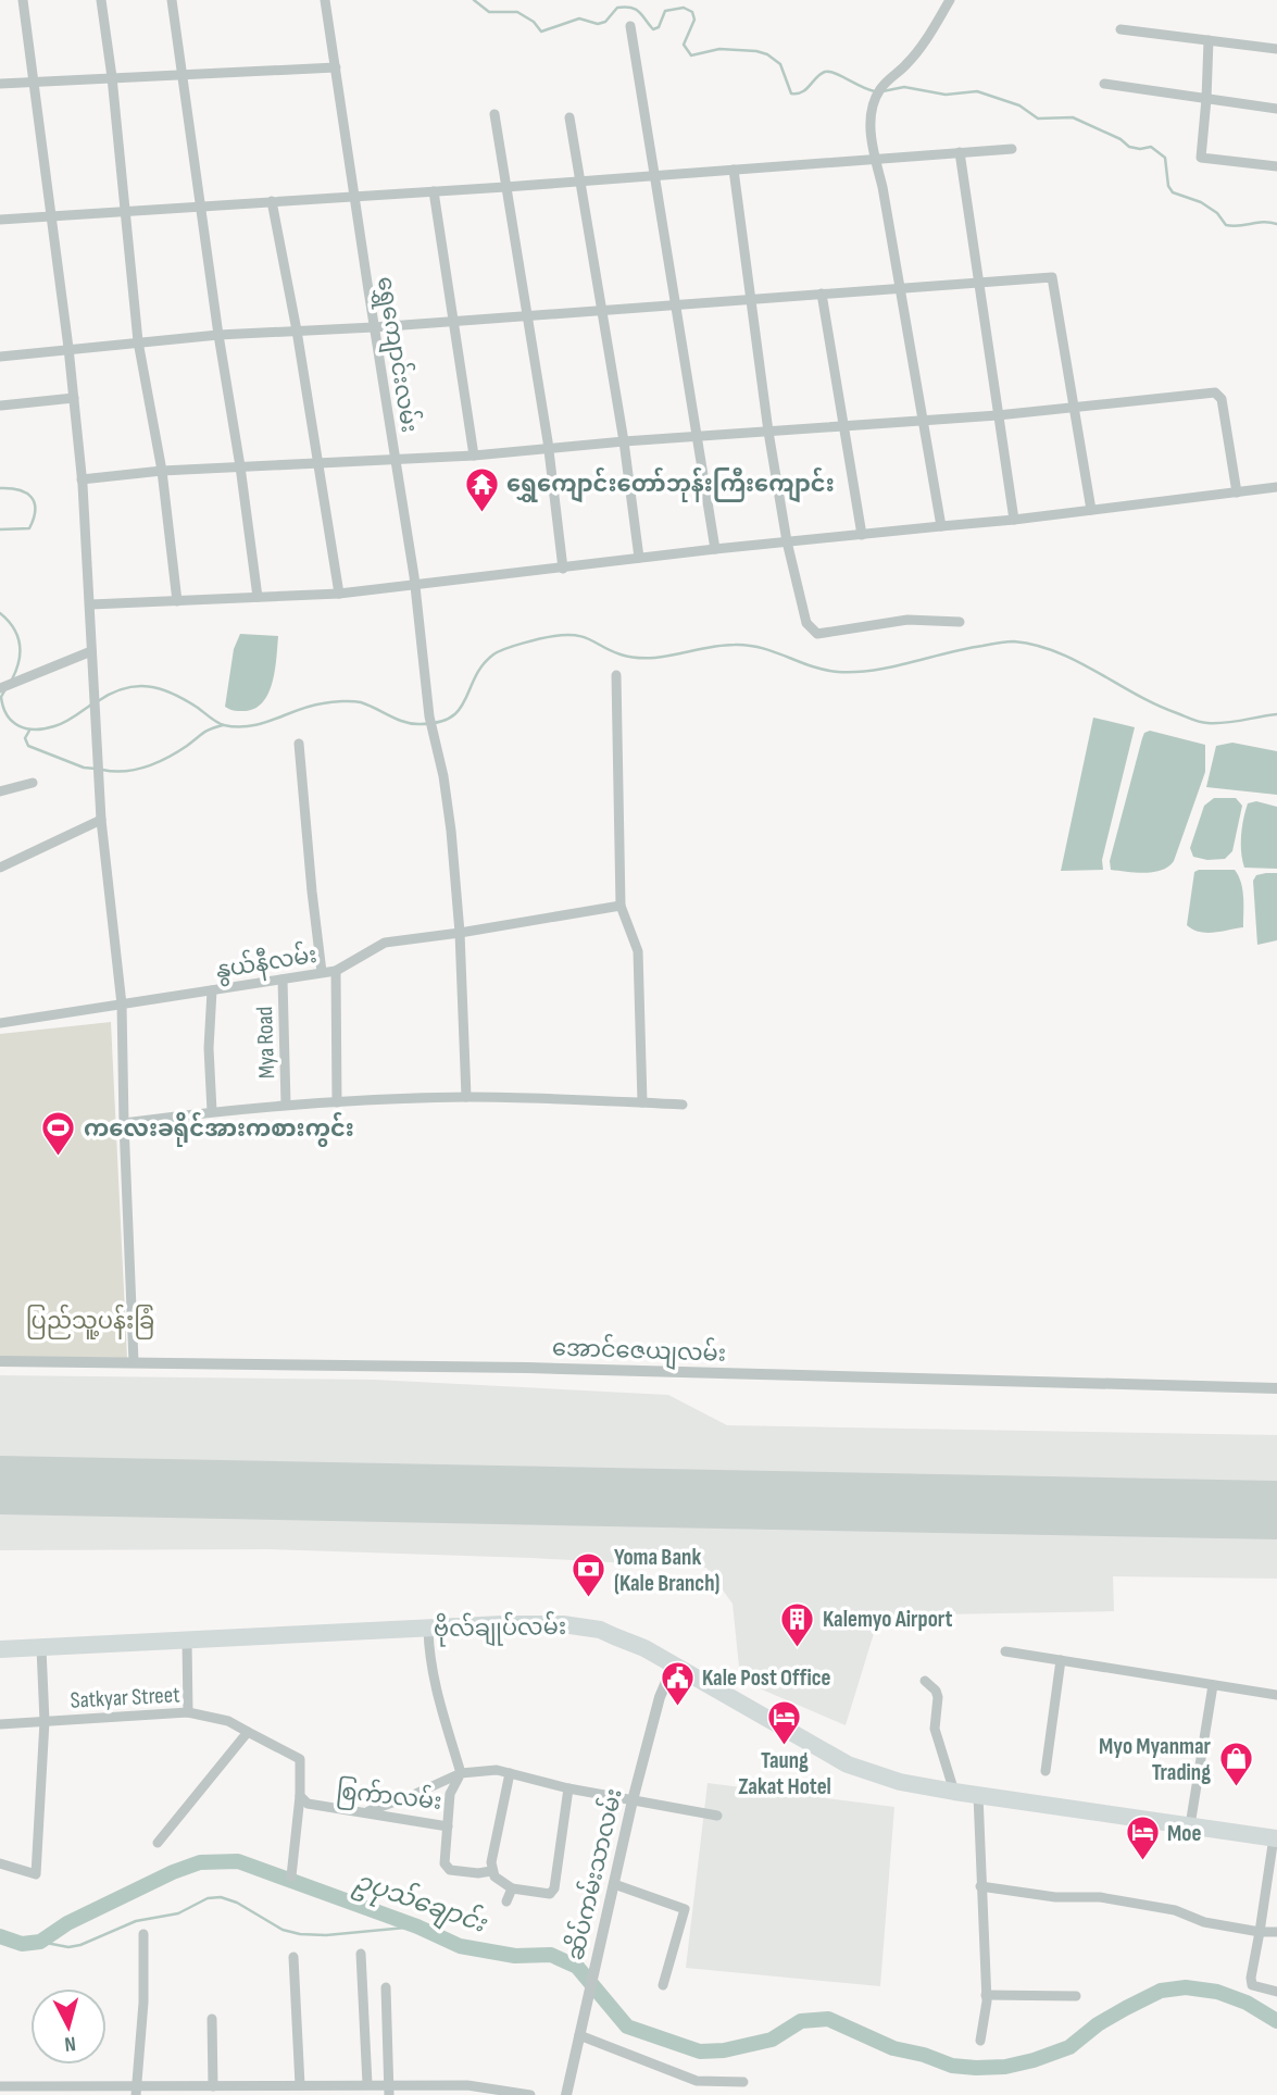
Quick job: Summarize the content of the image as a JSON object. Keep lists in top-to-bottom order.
{
  "streets": {
    "highway": ["ဗိုလ်ချုပ်လမ်း"],
    "street": [
      "ရွှေကျောင်းလမ်း",
      "နွယ်နီလမ်း",
      "Mya Road",
      "အောင်ဇေယျလမ်း",
      "Satkyar Street",
      "စြက်ာလမ်း",
      "ဆိပ်ကမ်းသာလမ်း"
    ]
  },
  "crossings": [
    ["ရွှေကျောင်းလမ်း", "နွယ်နီလမ်း"],
    ["နွယ်နီလမ်း", "Mya Road"],
    ["ဗိုလ်ချုပ်လမ်း", "ဆိပ်ကမ်းသာလမ်း"],
    ["စြက်ာလမ်း", "ဆိပ်ကမ်းသာလမ်း"]
  ],
  "water": ["ဥပုသ်ချောင်း"],
  "parks": ["ပြည်သူ့ပန်းခြံ"],
  "places": {
    "temple": ["ရွှေကျောင်းတော်ဘုန်းကြီးကျောင်း"],
    "sports": ["ကလေးခရိုင်အားကစားကွင်း"],
    "bank": ["Yoma Bank (Kale Branch)"],
    "building": ["Kalemyo Airport"],
    "public building": ["Kale Post Office"],
    "hotel": ["Taung Zakat Hotel", "Moe"],
    "shop": ["Myo Myanmar Trading"]
  },
  "north": "bottom"
}
